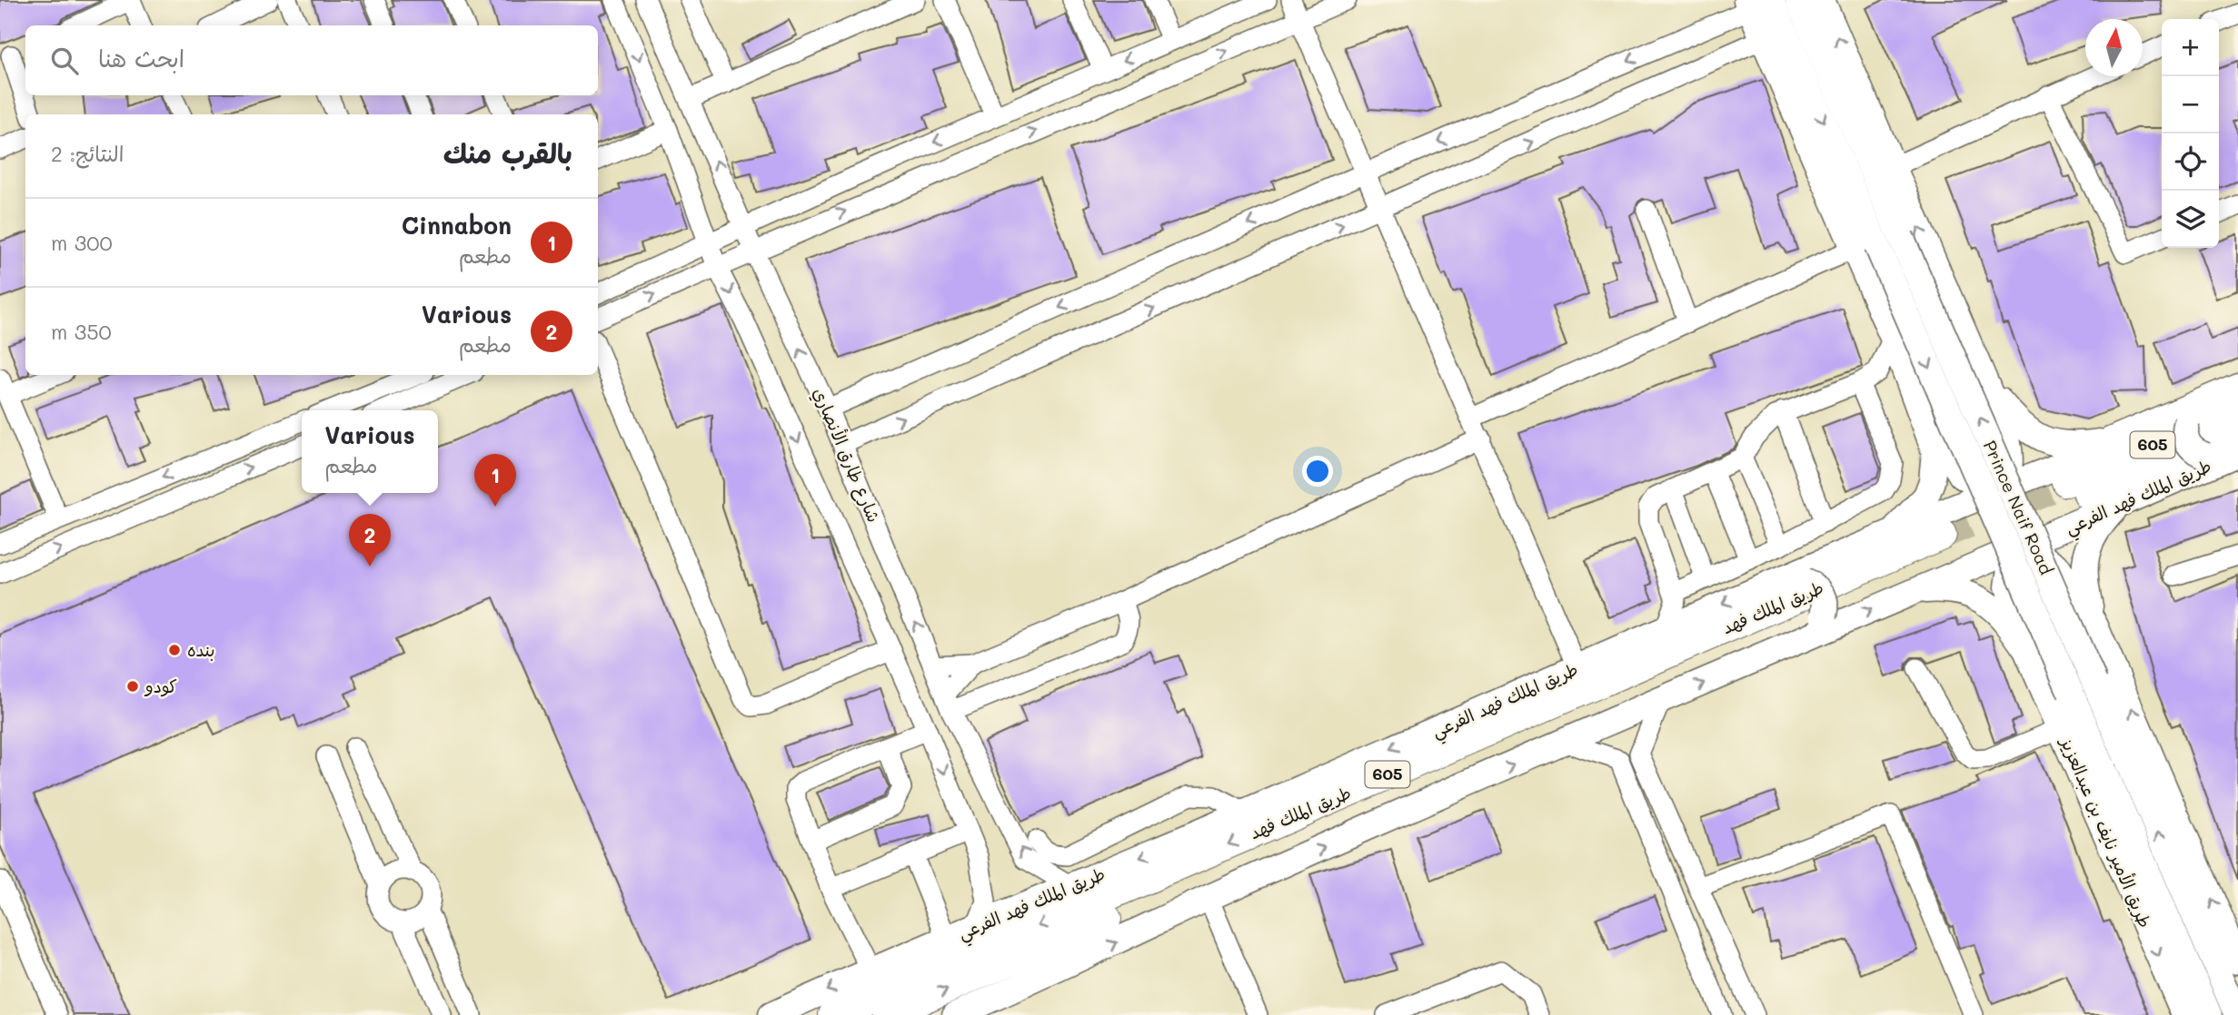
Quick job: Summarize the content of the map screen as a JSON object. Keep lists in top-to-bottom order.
{
  "streets": {
    "highway": ["605", "طريق الملك فهد"],
    "main road": ["طريق الملك فهد الفرعي", "Prince Naif Road", "طريق الأمير نايف بن عبدالعزيز"],
    "street": ["شارع طارق الأنصاري"]
  },
  "crossings": [
    ["605", "طريق الملك فهد الفرعي"],
    ["شارع طارق الأنصاري", "طريق الملك فهد الفرعي"],
    ["طريق الملك فهد الفرعي", "طريق الملك فهد"]
  ],
  "places": ["بنده", "كودو"],
  "north": "top",
  "page": {
    "map_buttons": ["+", "−"],
    "search": "ابحث هنا",
    "heading": ["بالقرب منك", "النتائج: 2"],
    "list": [
      {
        "mark": "1",
        "name": "Cinnabon",
        "note": "مطعم",
        "value": "300 m"
      },
      {
        "mark": "2",
        "name": "Various",
        "note": "مطعم",
        "value": "350 m"
      }
    ],
    "popup": ["Various", "مطعم"],
    "pins": ["1", "2"]
  }
}
